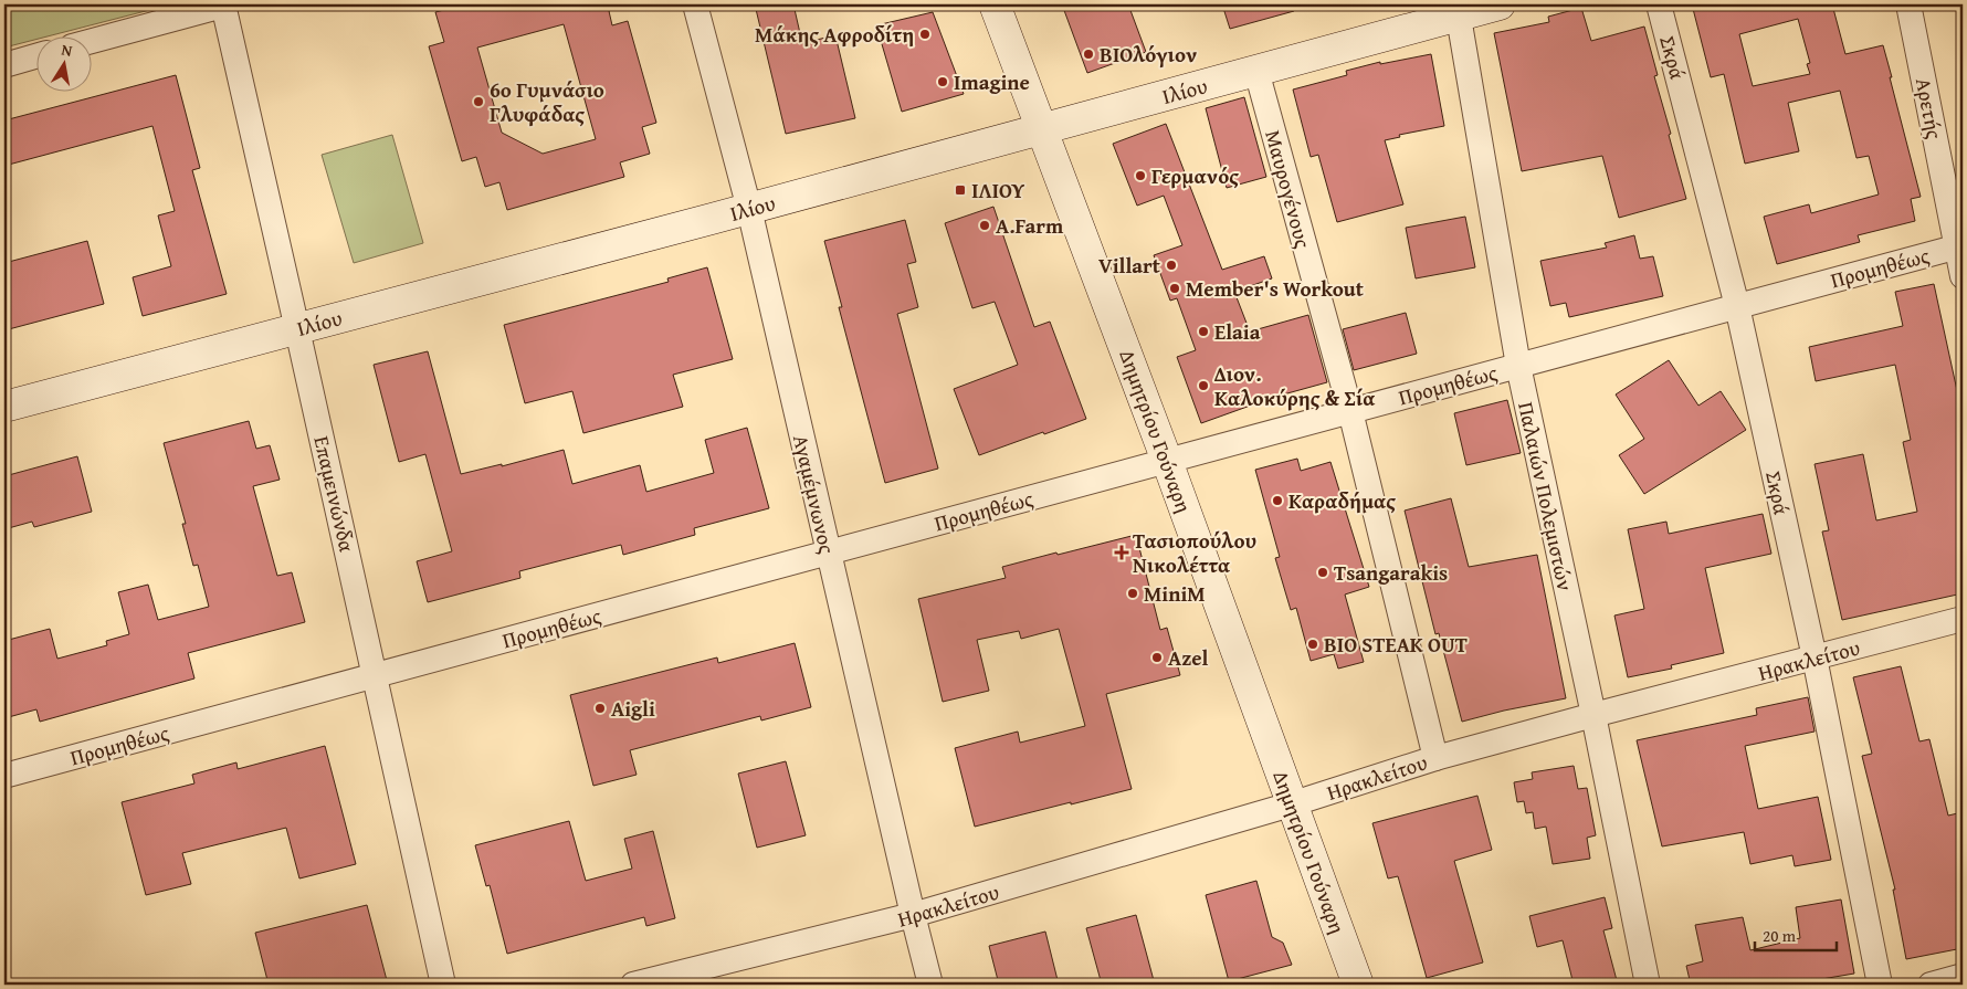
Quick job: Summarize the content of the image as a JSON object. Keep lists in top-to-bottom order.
{
  "streets": {
    "street": [
      "Σκρά",
      "Ιλίου",
      "Αρετής",
      "Μαυρογένους",
      "Προμηθέως",
      "Δημητρίου Γούναρη",
      "Επαμεινώνδα",
      "Αγαμέμνωνος",
      "Παλαιών Πολεμιστών",
      "Ηρακλείτου"
    ]
  },
  "crossings": [
    ["Σκρά", "Προμηθέως"],
    ["Σκρά", "Ηρακλείτου"],
    ["Ιλίου", "Μαυρογένους"],
    ["Ιλίου", "Δημητρίου Γούναρη"],
    ["Ιλίου", "Επαμεινώνδα"],
    ["Ιλίου", "Αγαμέμνωνος"],
    ["Ιλίου", "Παλαιών Πολεμιστών"],
    ["Αρετής", "Προμηθέως"],
    ["Μαυρογένους", "Προμηθέως"],
    ["Μαυρογένους", "Ηρακλείτου"],
    ["Προμηθέως", "Δημητρίου Γούναρη"],
    ["Προμηθέως", "Επαμεινώνδα"],
    ["Προμηθέως", "Αγαμέμνωνος"],
    ["Προμηθέως", "Παλαιών Πολεμιστών"],
    ["Δημητρίου Γούναρη", "Ηρακλείτου"],
    ["Αγαμέμνωνος", "Ηρακλείτου"],
    ["Παλαιών Πολεμιστών", "Ηρακλείτου"]
  ],
  "places": {
    "other": [
      "Μάκης Αφροδίτη",
      "ΒΙΟλόγιον",
      "Imagine",
      "6ο Γυμνάσιο Γλυφάδας",
      "Γερμανός",
      "A.Farm",
      "Villart",
      "Member's Workout",
      "Elaia",
      "Διον. Καλοκύρης & Σία",
      "Καραδήμας",
      "Tsangarakis",
      "MiniM",
      "BIO STEAK OUT",
      "Azel",
      "Aigli"
    ],
    "transit": ["ΙΛΙΟΥ"],
    "health": ["Τασιοπούλου Νικολέττα"]
  },
  "scale_bar": "20 m",
  "north": "top"
}
